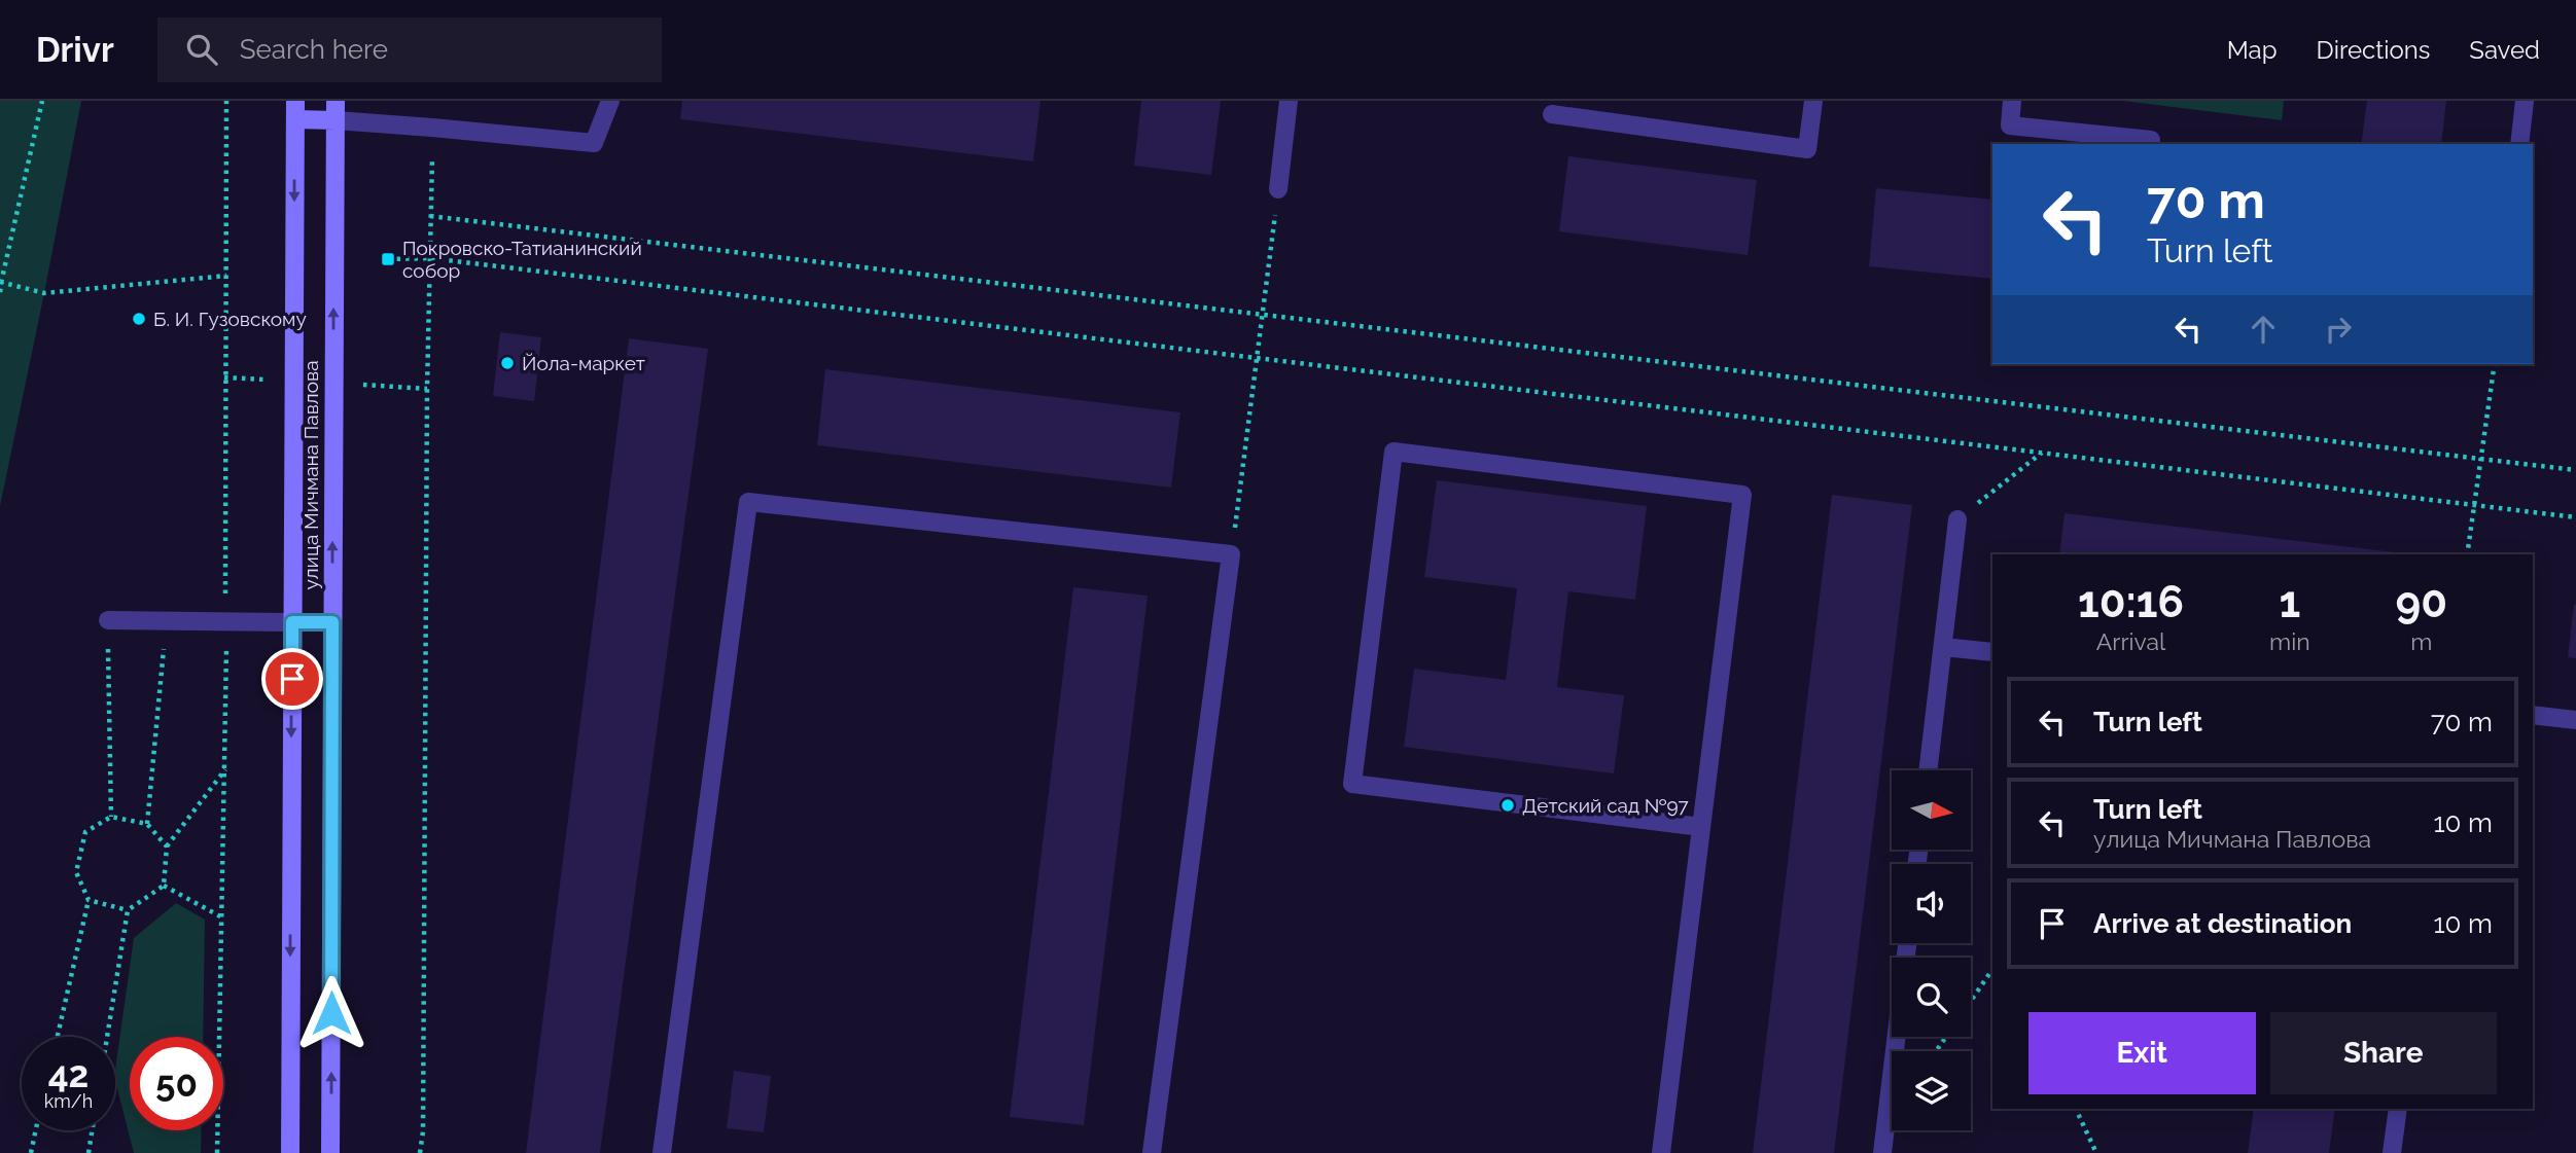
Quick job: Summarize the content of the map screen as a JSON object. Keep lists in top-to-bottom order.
{
  "streets": {
    "main road": ["улица Мичмана Павлова"]
  },
  "places": {
    "transit": ["Покровско-Татианинский собор"],
    "other": ["Б. И. Гузовскому", "Йола-маркет", "Детский сад №97"]
  },
  "north": "right",
  "page": {
    "header": "Drivr",
    "search": "Search here",
    "nav": ["Map", "Directions", "Saved"],
    "turn": ["70 m", "Turn left"],
    "eta": [
      "10:16",
      "Arrival",
      "1",
      "min",
      "90",
      "m"
    ],
    "list": [
      {
        "name": "Turn left",
        "value": "70 m"
      },
      {
        "name": "Turn left",
        "note": "улица Мичмана Павлова",
        "value": "10 m"
      },
      {
        "name": "Arrive at destination",
        "value": "10 m"
      }
    ],
    "buttons": ["Exit", "Share"],
    "speed": "42 km/h",
    "limit": "50"
  }
}
